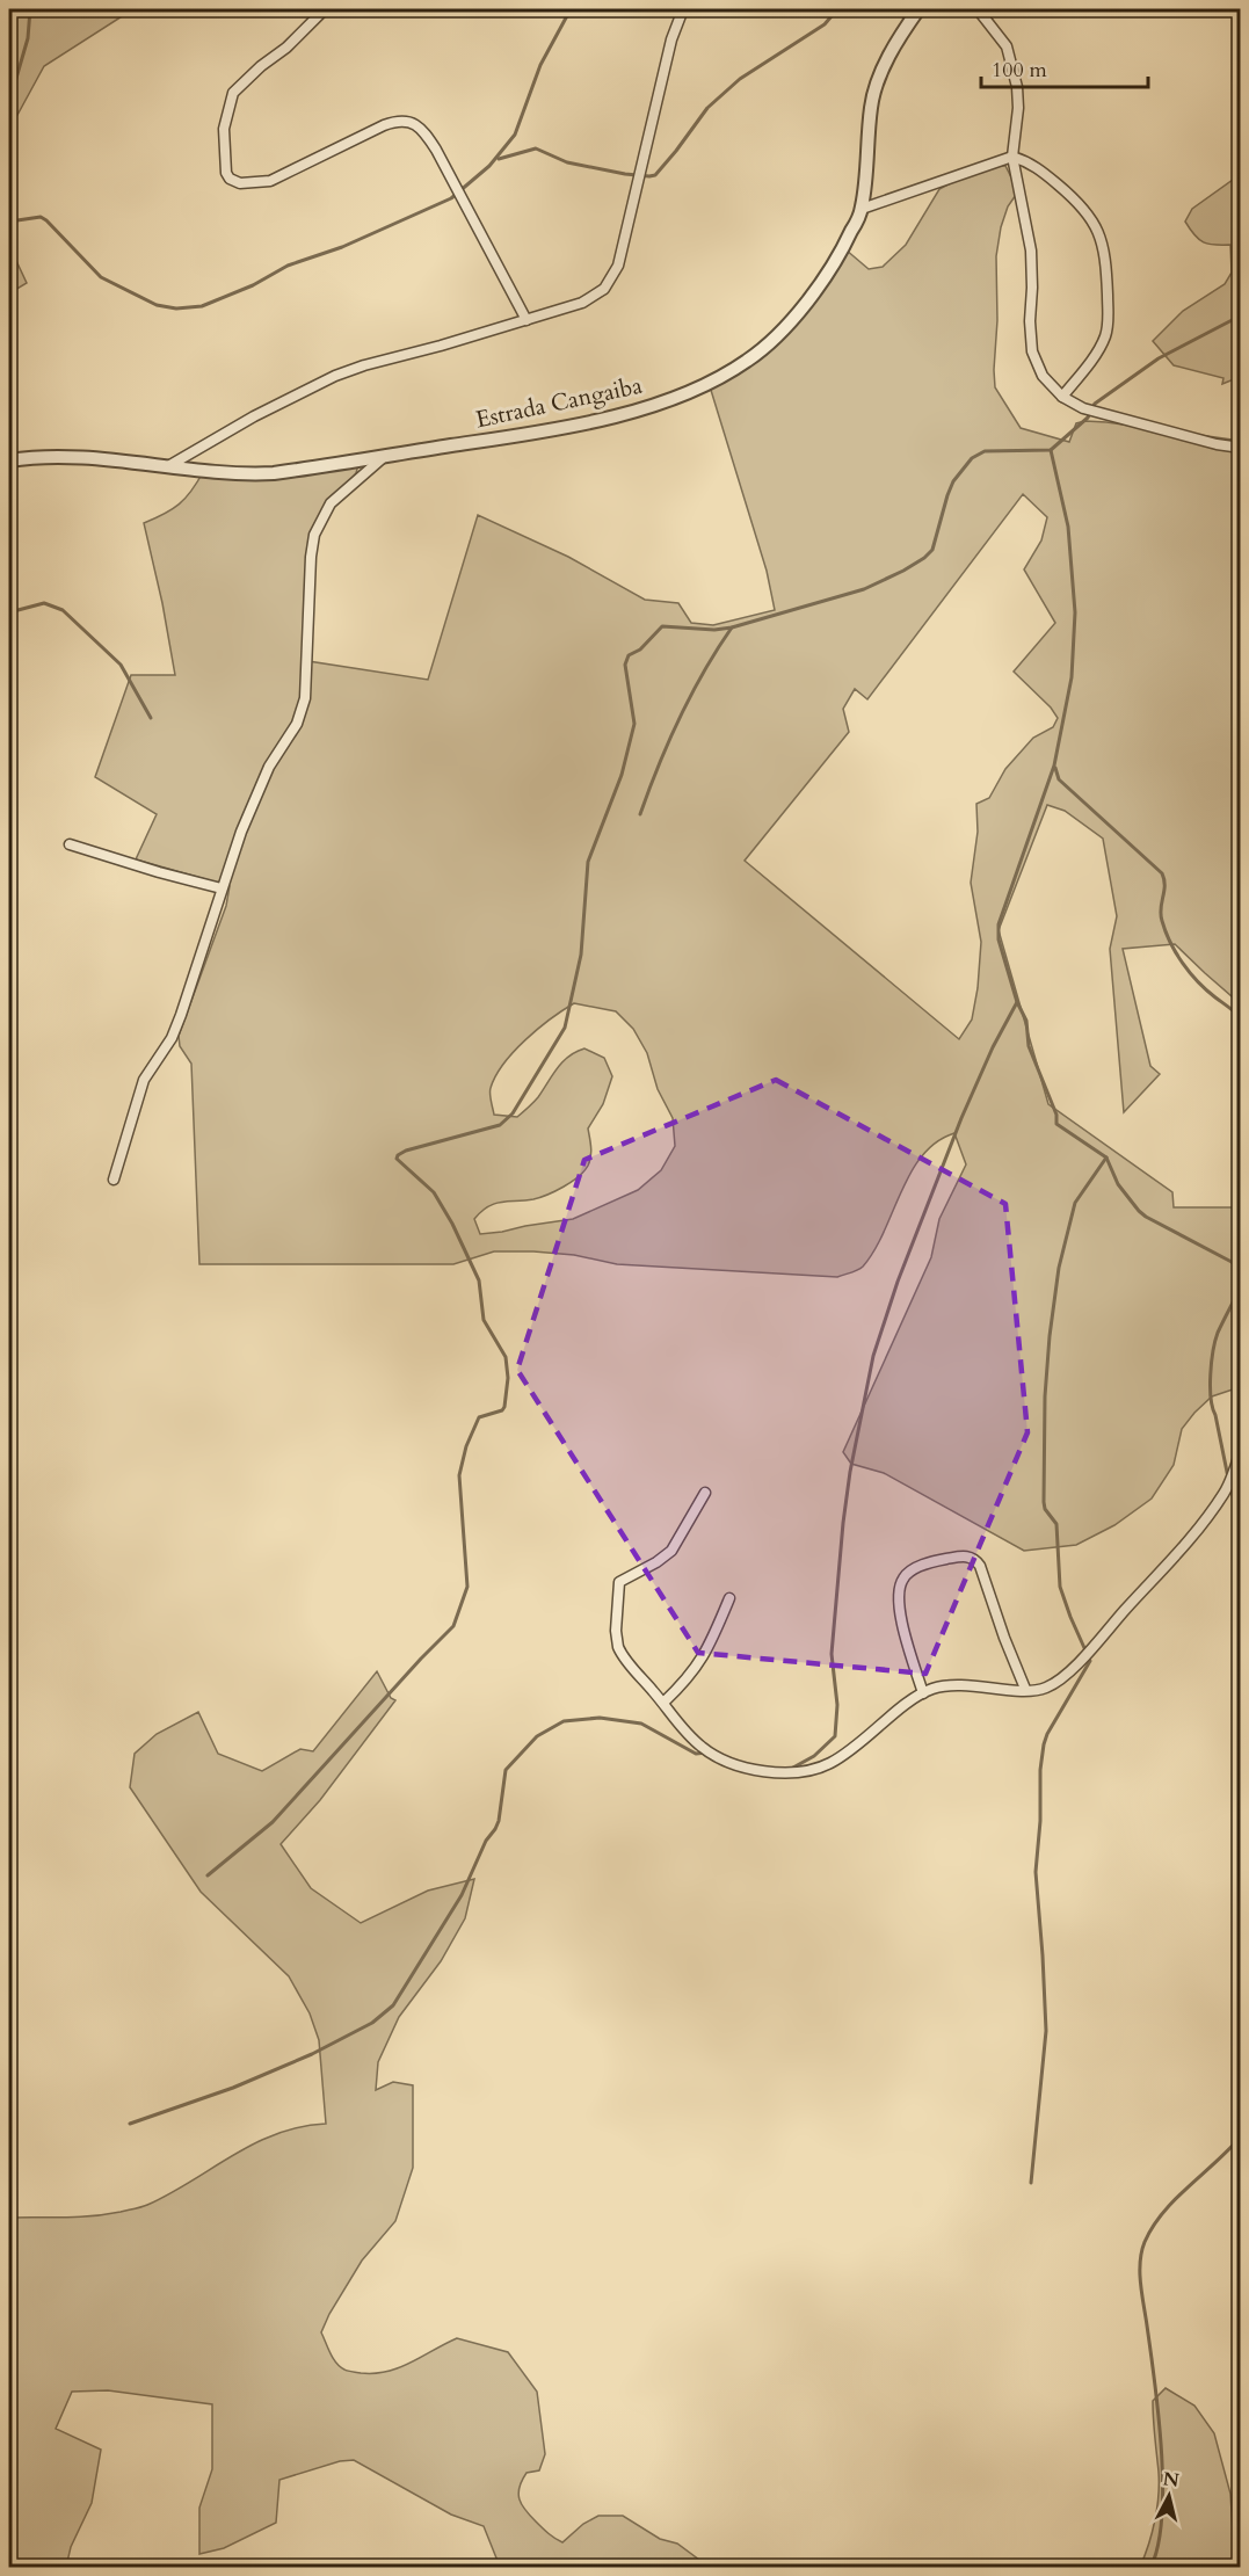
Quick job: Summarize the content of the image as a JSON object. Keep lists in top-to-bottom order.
{
  "streets": {
    "street": ["Estrada Cangaiba"]
  },
  "scale_bar": "100 m",
  "north": "top"
}
